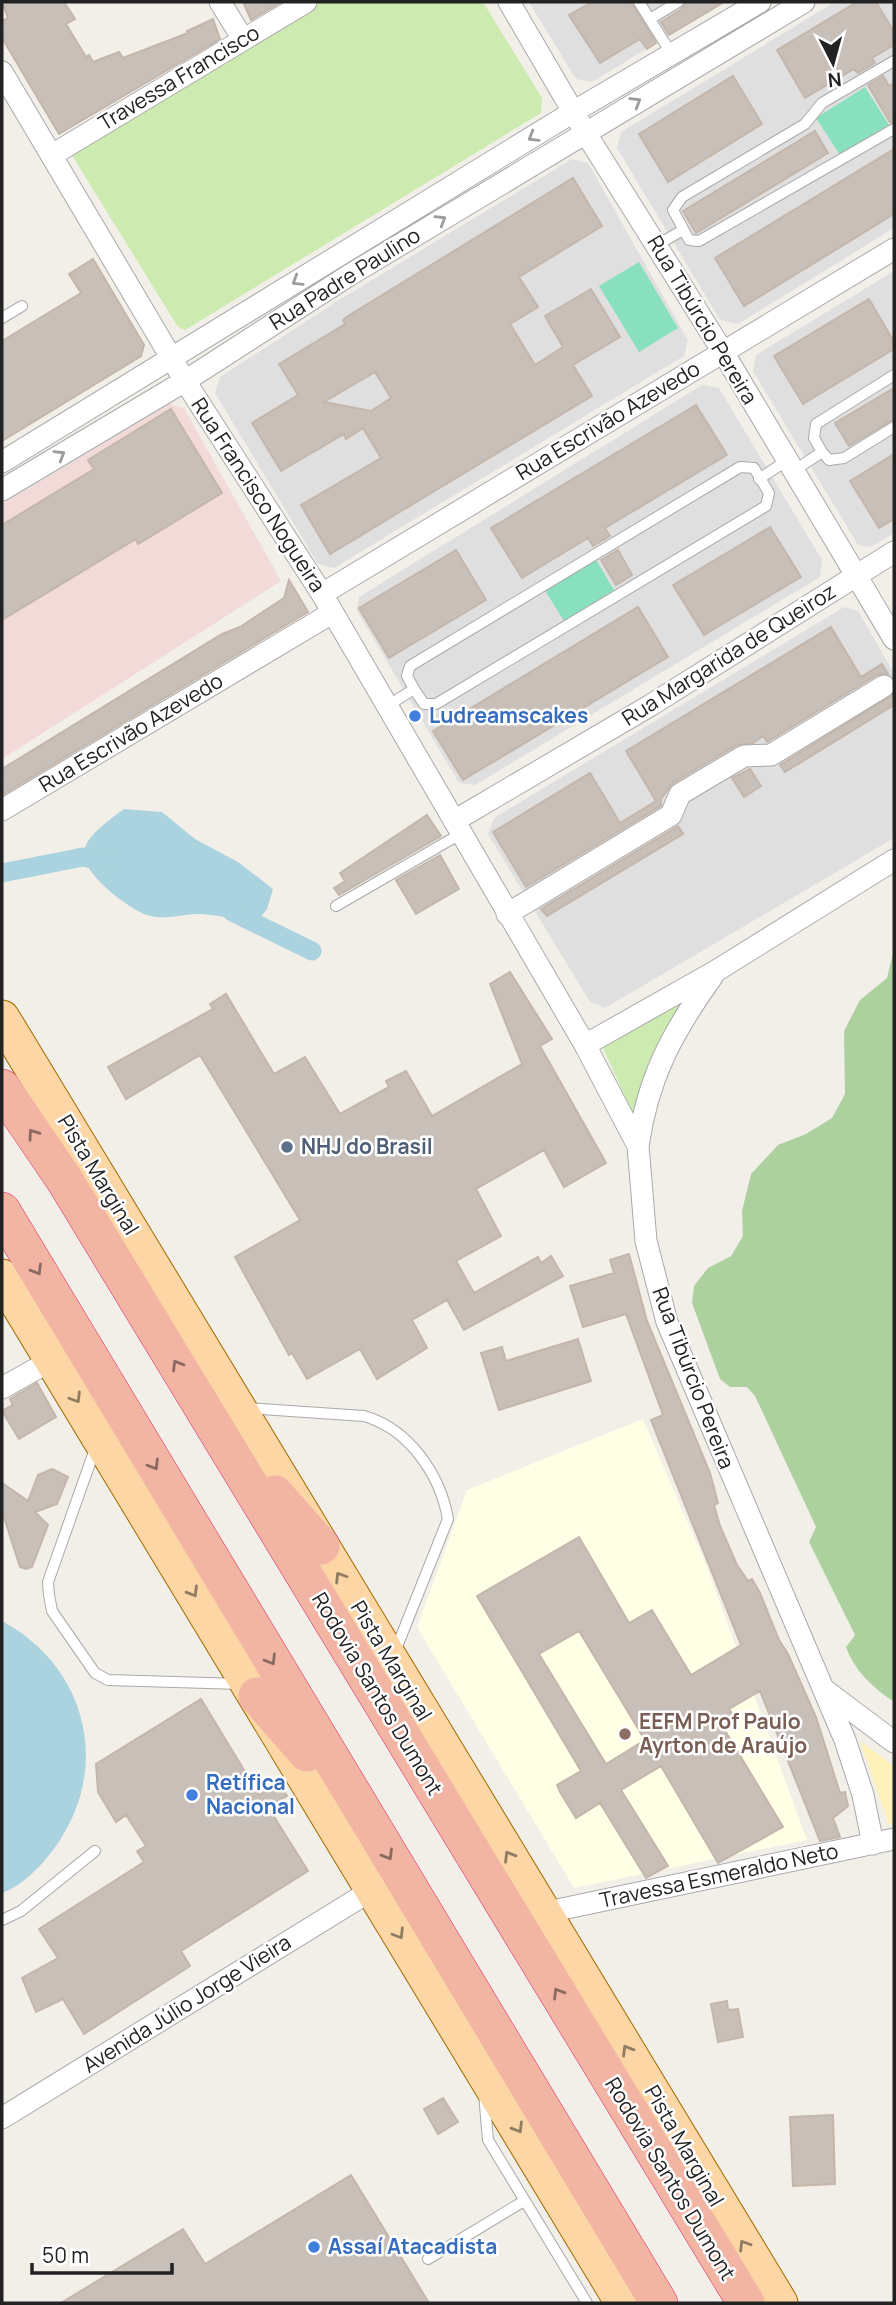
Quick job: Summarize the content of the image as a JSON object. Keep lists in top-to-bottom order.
{
  "streets": {
    "highway": ["Rodovia Santos Dumont"],
    "main road": ["Pista Marginal"],
    "street": [
      "Travessa Francisco",
      "Rua Padre Paulino",
      "Rua Tibúrcio Pereira",
      "Rua Escrivão Azevedo",
      "Rua Francisco Nogueira",
      "Rua Margarida de Queiroz",
      "Travessa Esmeraldo Neto",
      "Avenida Júlio Jorge Vieira"
    ]
  },
  "crossings": [
    ["Travessa Francisco", "Rua Francisco Nogueira"],
    ["Rua Padre Paulino", "Rua Tibúrcio Pereira"],
    ["Rua Padre Paulino", "Rua Francisco Nogueira"],
    ["Rua Tibúrcio Pereira", "Rua Escrivão Azevedo"],
    ["Rua Tibúrcio Pereira", "Rua Francisco Nogueira"],
    ["Rua Tibúrcio Pereira", "Rua Margarida de Queiroz"],
    ["Rua Tibúrcio Pereira", "Travessa Esmeraldo Neto"],
    ["Rua Escrivão Azevedo", "Rua Francisco Nogueira"],
    ["Rua Francisco Nogueira", "Rua Margarida de Queiroz"],
    ["Pista Marginal", "Rodovia Santos Dumont"],
    ["Pista Marginal", "Travessa Esmeraldo Neto"]
  ],
  "places": [
    "Ludreamscakes",
    "NHJ do Brasil",
    "EEFM Prof Paulo Ayrton de Araújo",
    "Retífica Nacional",
    "Assaí Atacadista"
  ],
  "scale_bar": "50 m",
  "north": "bottom"
}
